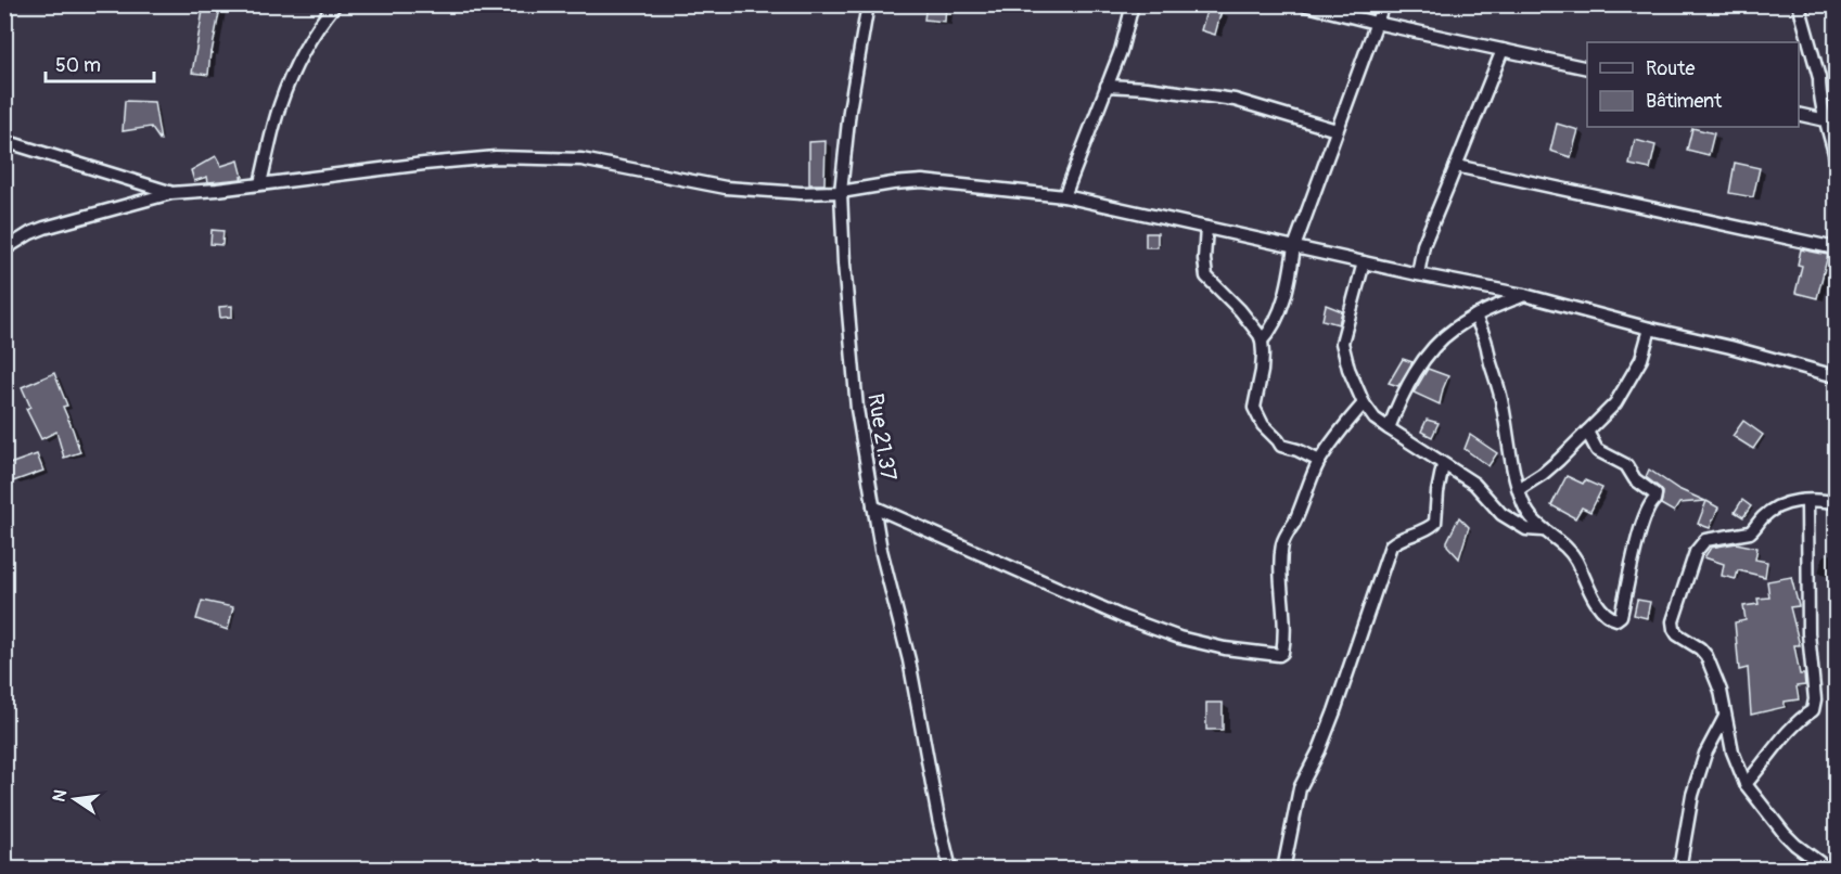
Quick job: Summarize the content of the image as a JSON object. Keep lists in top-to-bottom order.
{
  "streets": {
    "street": ["Rue 21.37"]
  },
  "legend": ["Route", "Bâtiment"],
  "scale_bar": "50 m",
  "north": "left"
}
